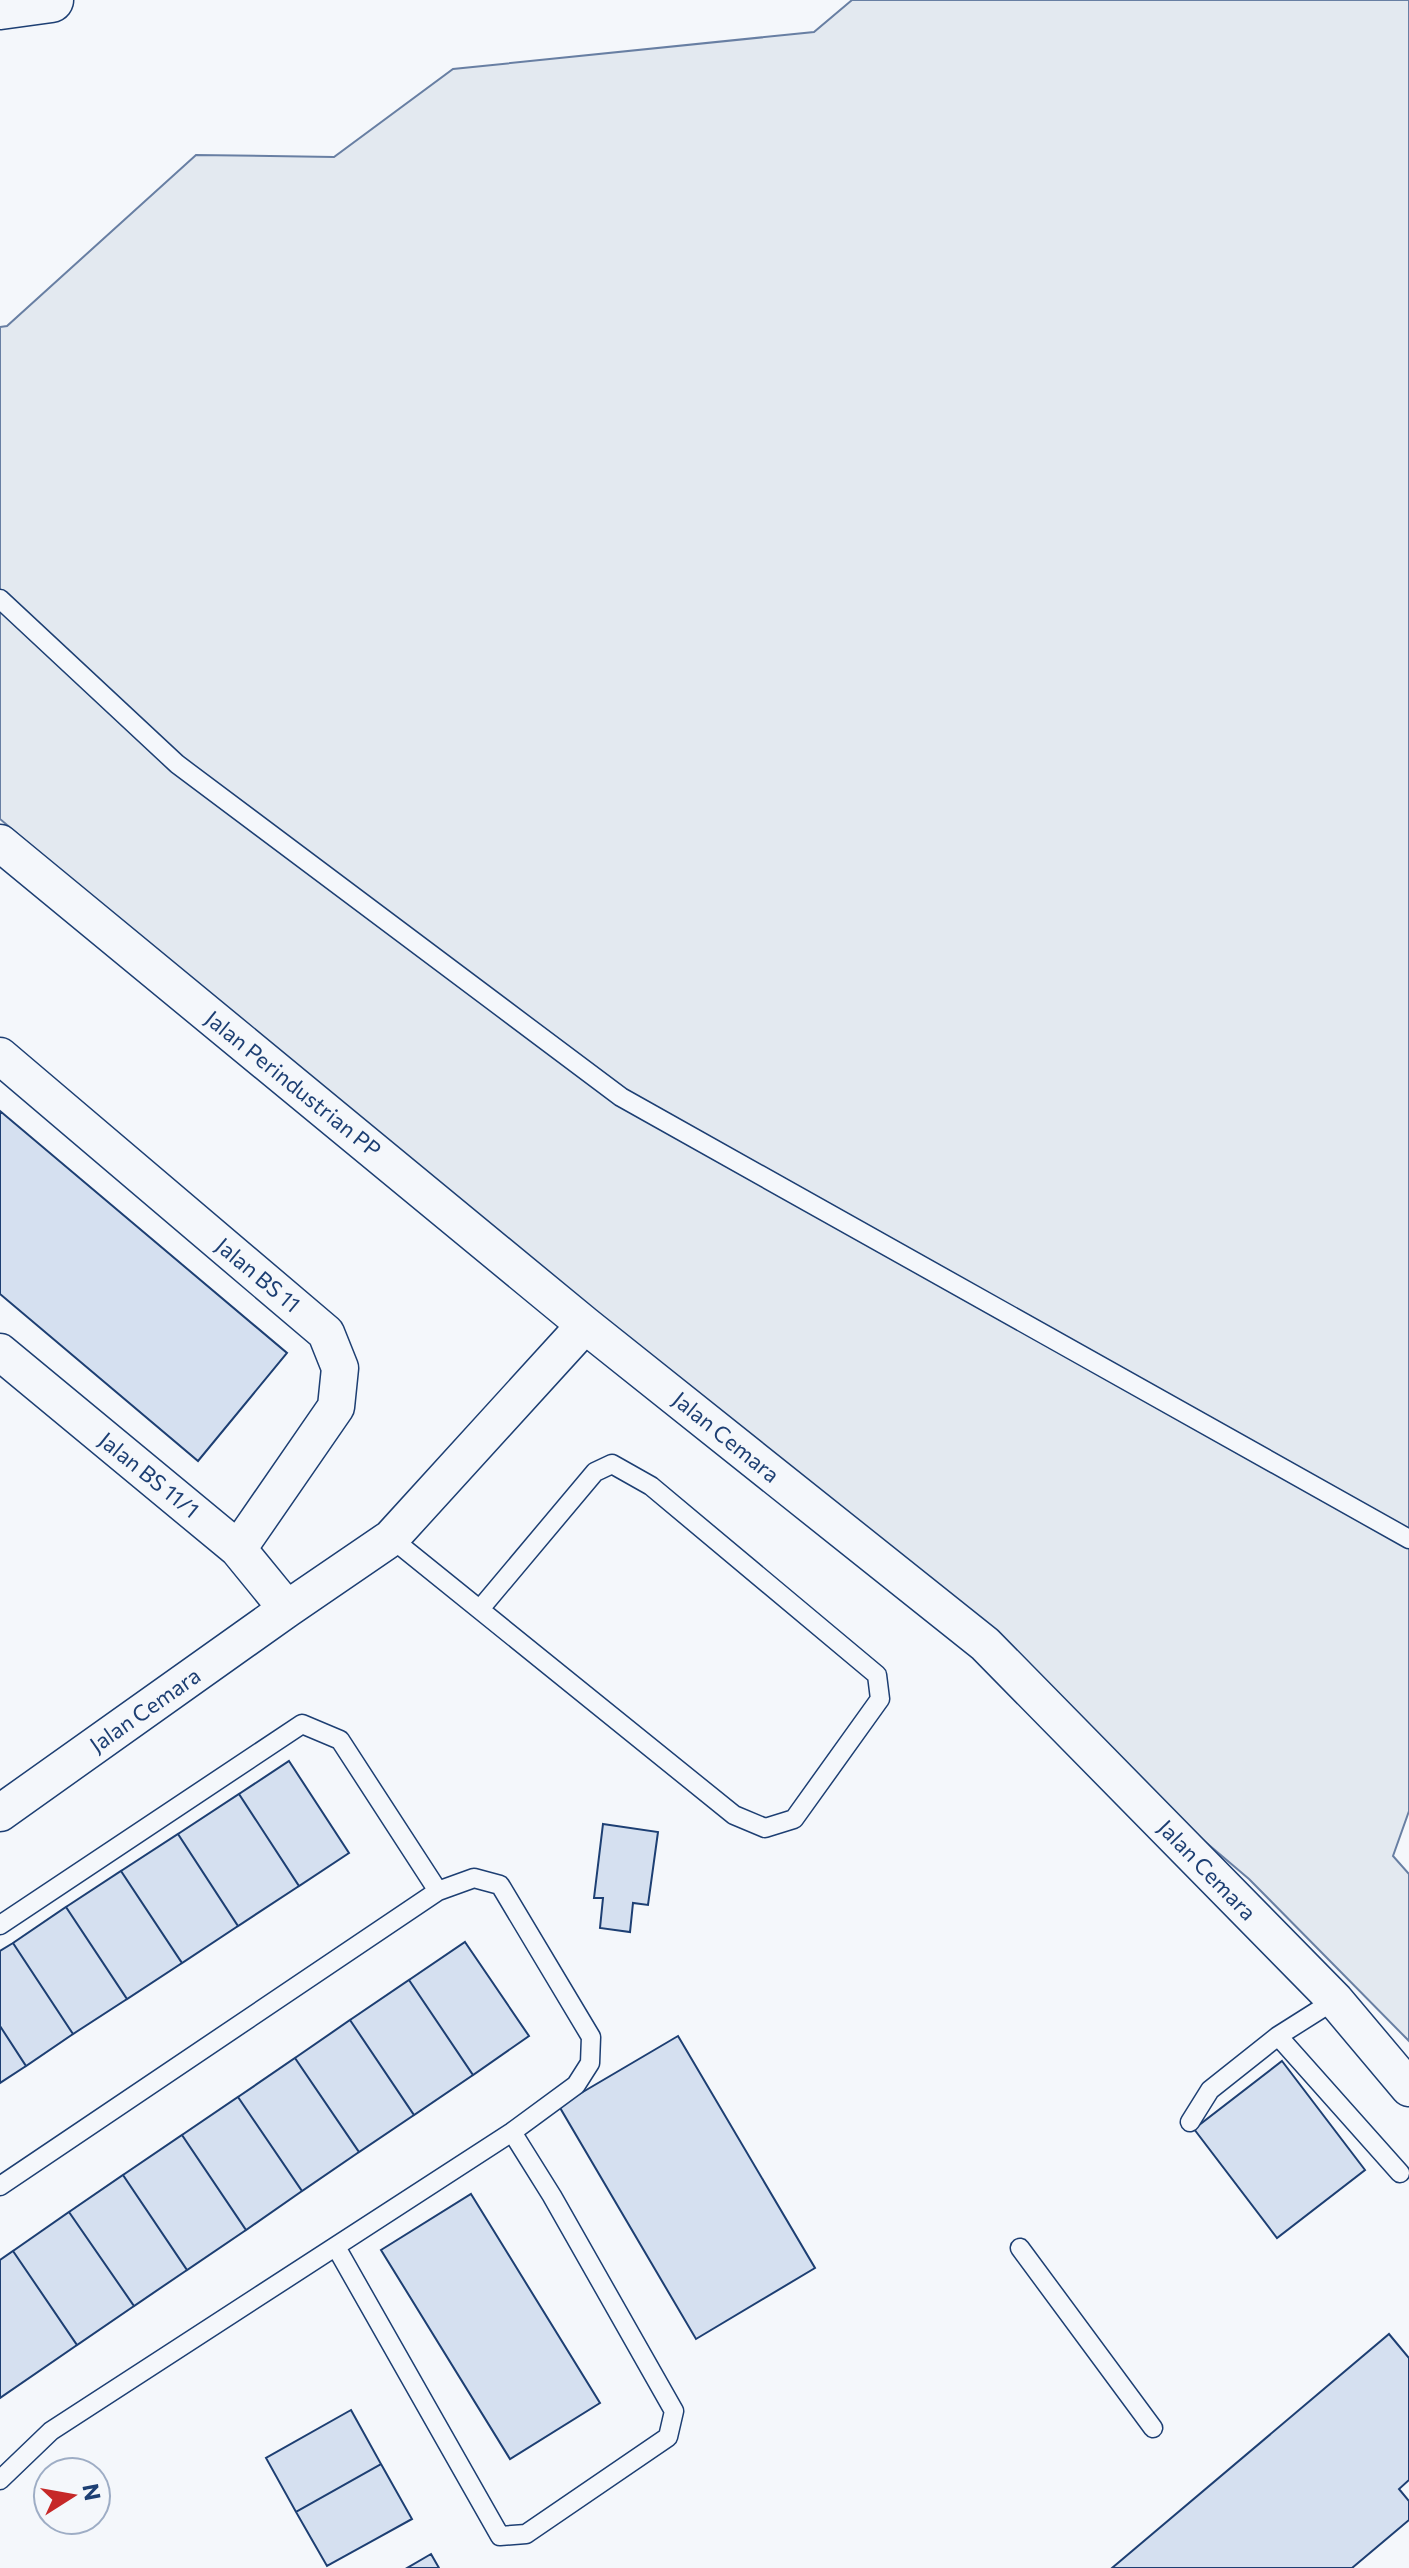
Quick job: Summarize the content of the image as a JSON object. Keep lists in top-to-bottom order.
{
  "streets": {
    "street": [
      "Jalan Perindustrian PP",
      "Jalan BS 11",
      "Jalan Cemara",
      "Jalan BS 11/1"
    ]
  },
  "crossings": [
    ["Jalan Perindustrian PP", "Jalan Cemara"],
    ["Jalan BS 11", "Jalan BS 11/1"],
    ["Jalan Cemara", "Jalan BS 11/1"]
  ],
  "north": "right"
}
